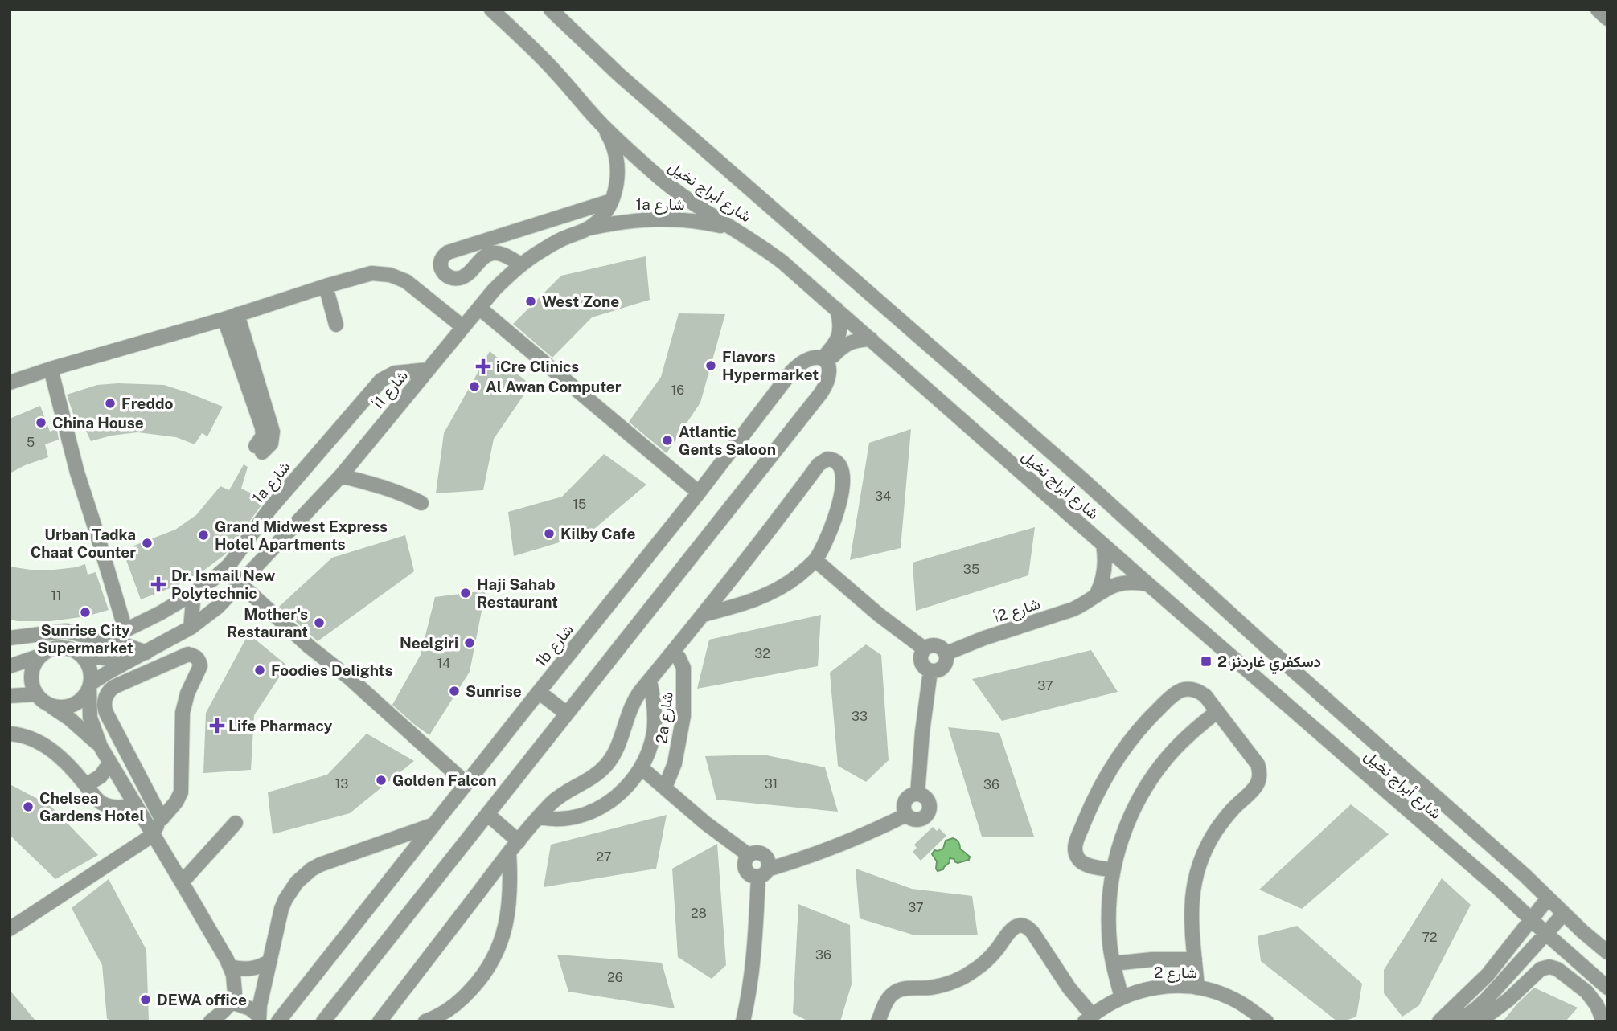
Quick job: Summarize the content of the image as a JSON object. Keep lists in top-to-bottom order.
{
  "streets": {
    "street": [
      "شارع أبراج نخيل",
      "1a شارع",
      "شارع 1أ",
      "شارع 2أ",
      "1b شارع",
      "2a شارع",
      "شارع 2"
    ]
  },
  "crossings": [
    ["شارع أبراج نخيل", "1a شارع"],
    ["شارع أبراج نخيل", "شارع 1أ"],
    ["شارع أبراج نخيل", "شارع 2أ"],
    ["1a شارع", "شارع 1أ"]
  ],
  "places": {
    "other": [
      "West Zone",
      "Flavors Hypermarket",
      "Al Awan Computer",
      "Freddo",
      "China House",
      "Atlantic Gents Saloon",
      "Kilby Cafe",
      "Grand Midwest Express Hotel Apartments",
      "Urban Tadka Chaat Counter",
      "Haji Sahab Restaurant",
      "Sunrise City Supermarket",
      "Mother's Restaurant",
      "Neelgiri",
      "Foodies Delights",
      "Sunrise",
      "Golden Falcon",
      "Chelsea Gardens Hotel",
      "DEWA office"
    ],
    "health": ["iCre Clinics", "Dr. Ismail New Polytechnic", "Life Pharmacy"],
    "transit": ["دسكفري غاردنز 2"]
  },
  "house_numbers": [
    "16",
    "5",
    "34",
    "15",
    "35",
    "11",
    "32",
    "14",
    "37",
    "33",
    "13",
    "31",
    "36",
    "27",
    "37",
    "28",
    "72",
    "36",
    "26"
  ]
}
